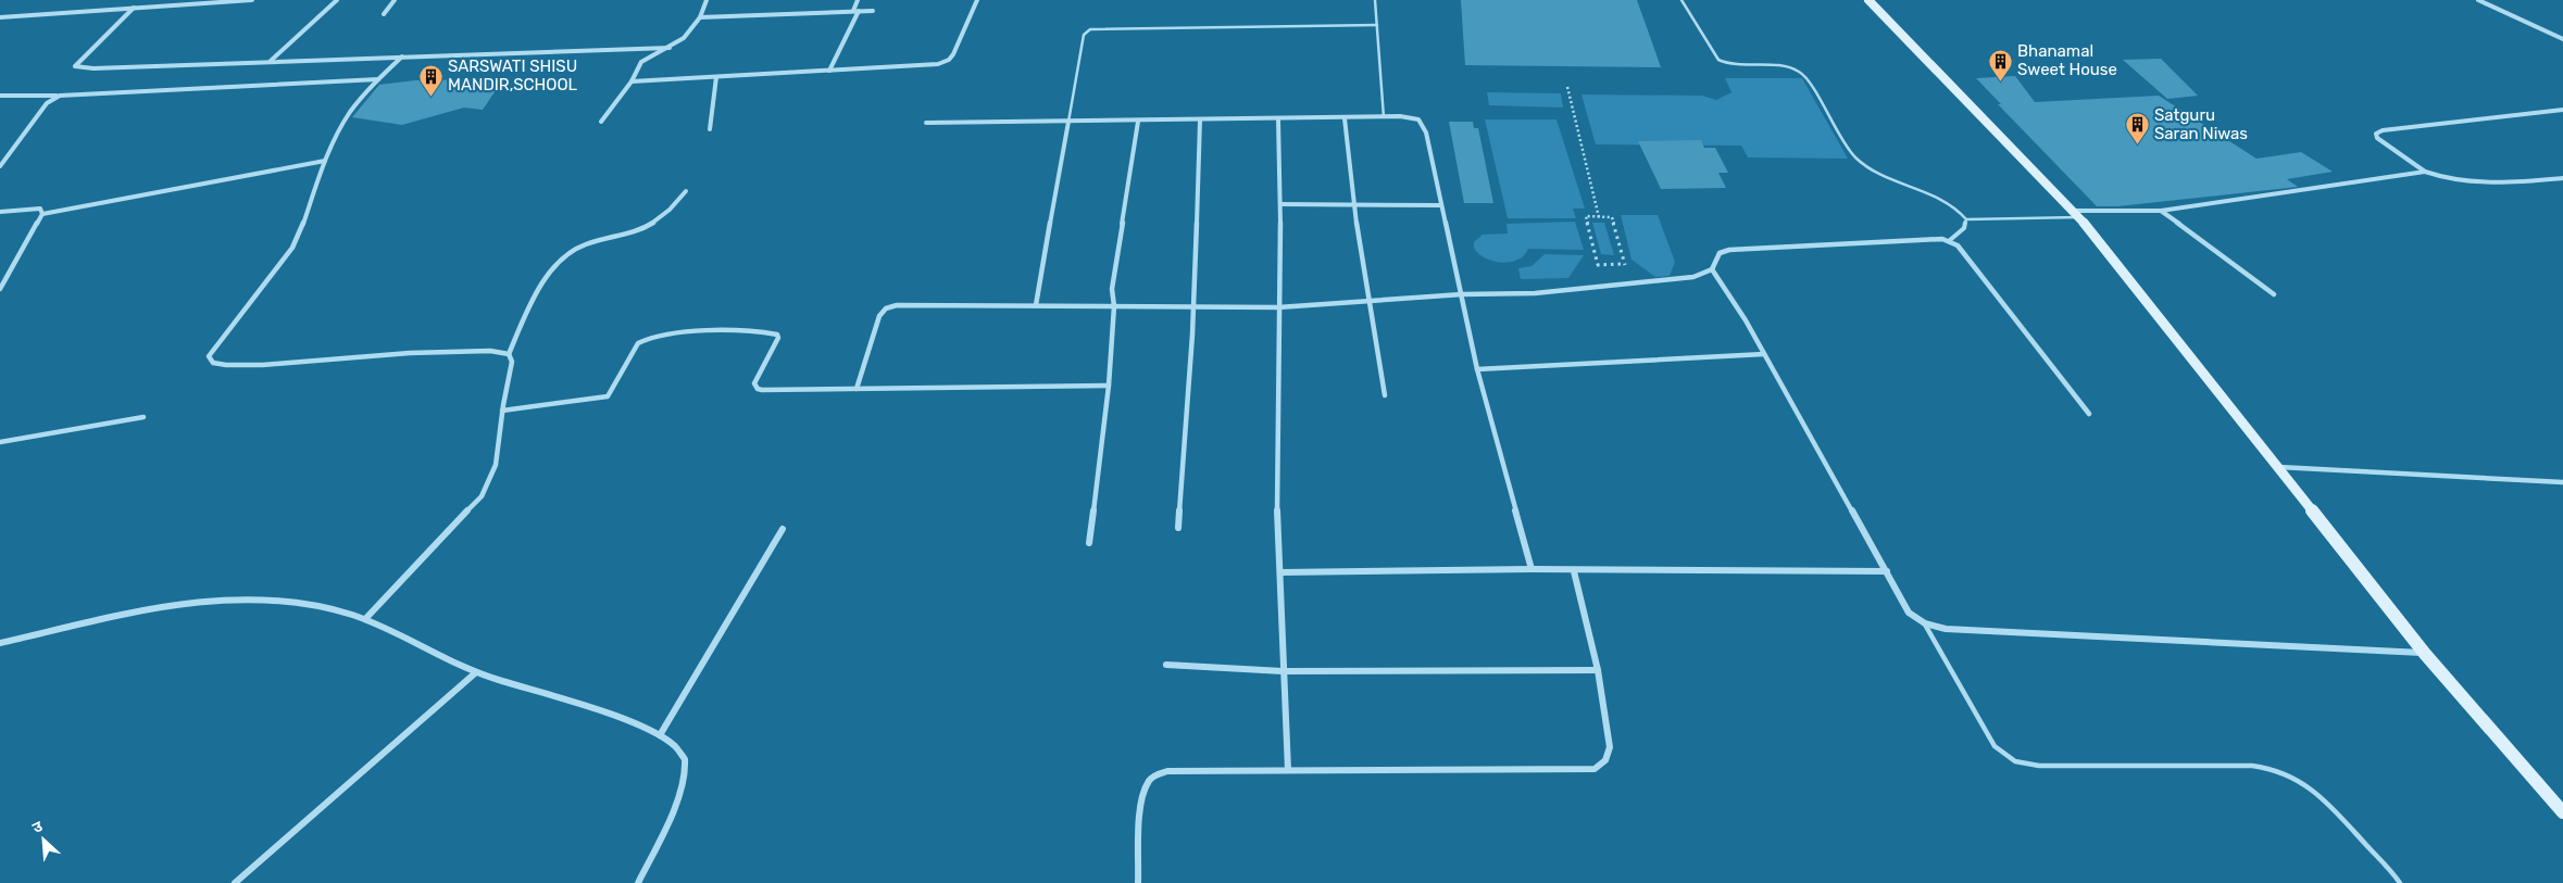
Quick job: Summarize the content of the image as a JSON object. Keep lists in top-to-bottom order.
{
  "places": {
    "building": ["Bhanamal Sweet House", "SARSWATI SHISU MANDIR,SCHOOL", "Satguru Saran Niwas"]
  },
  "north": "top left"
}
